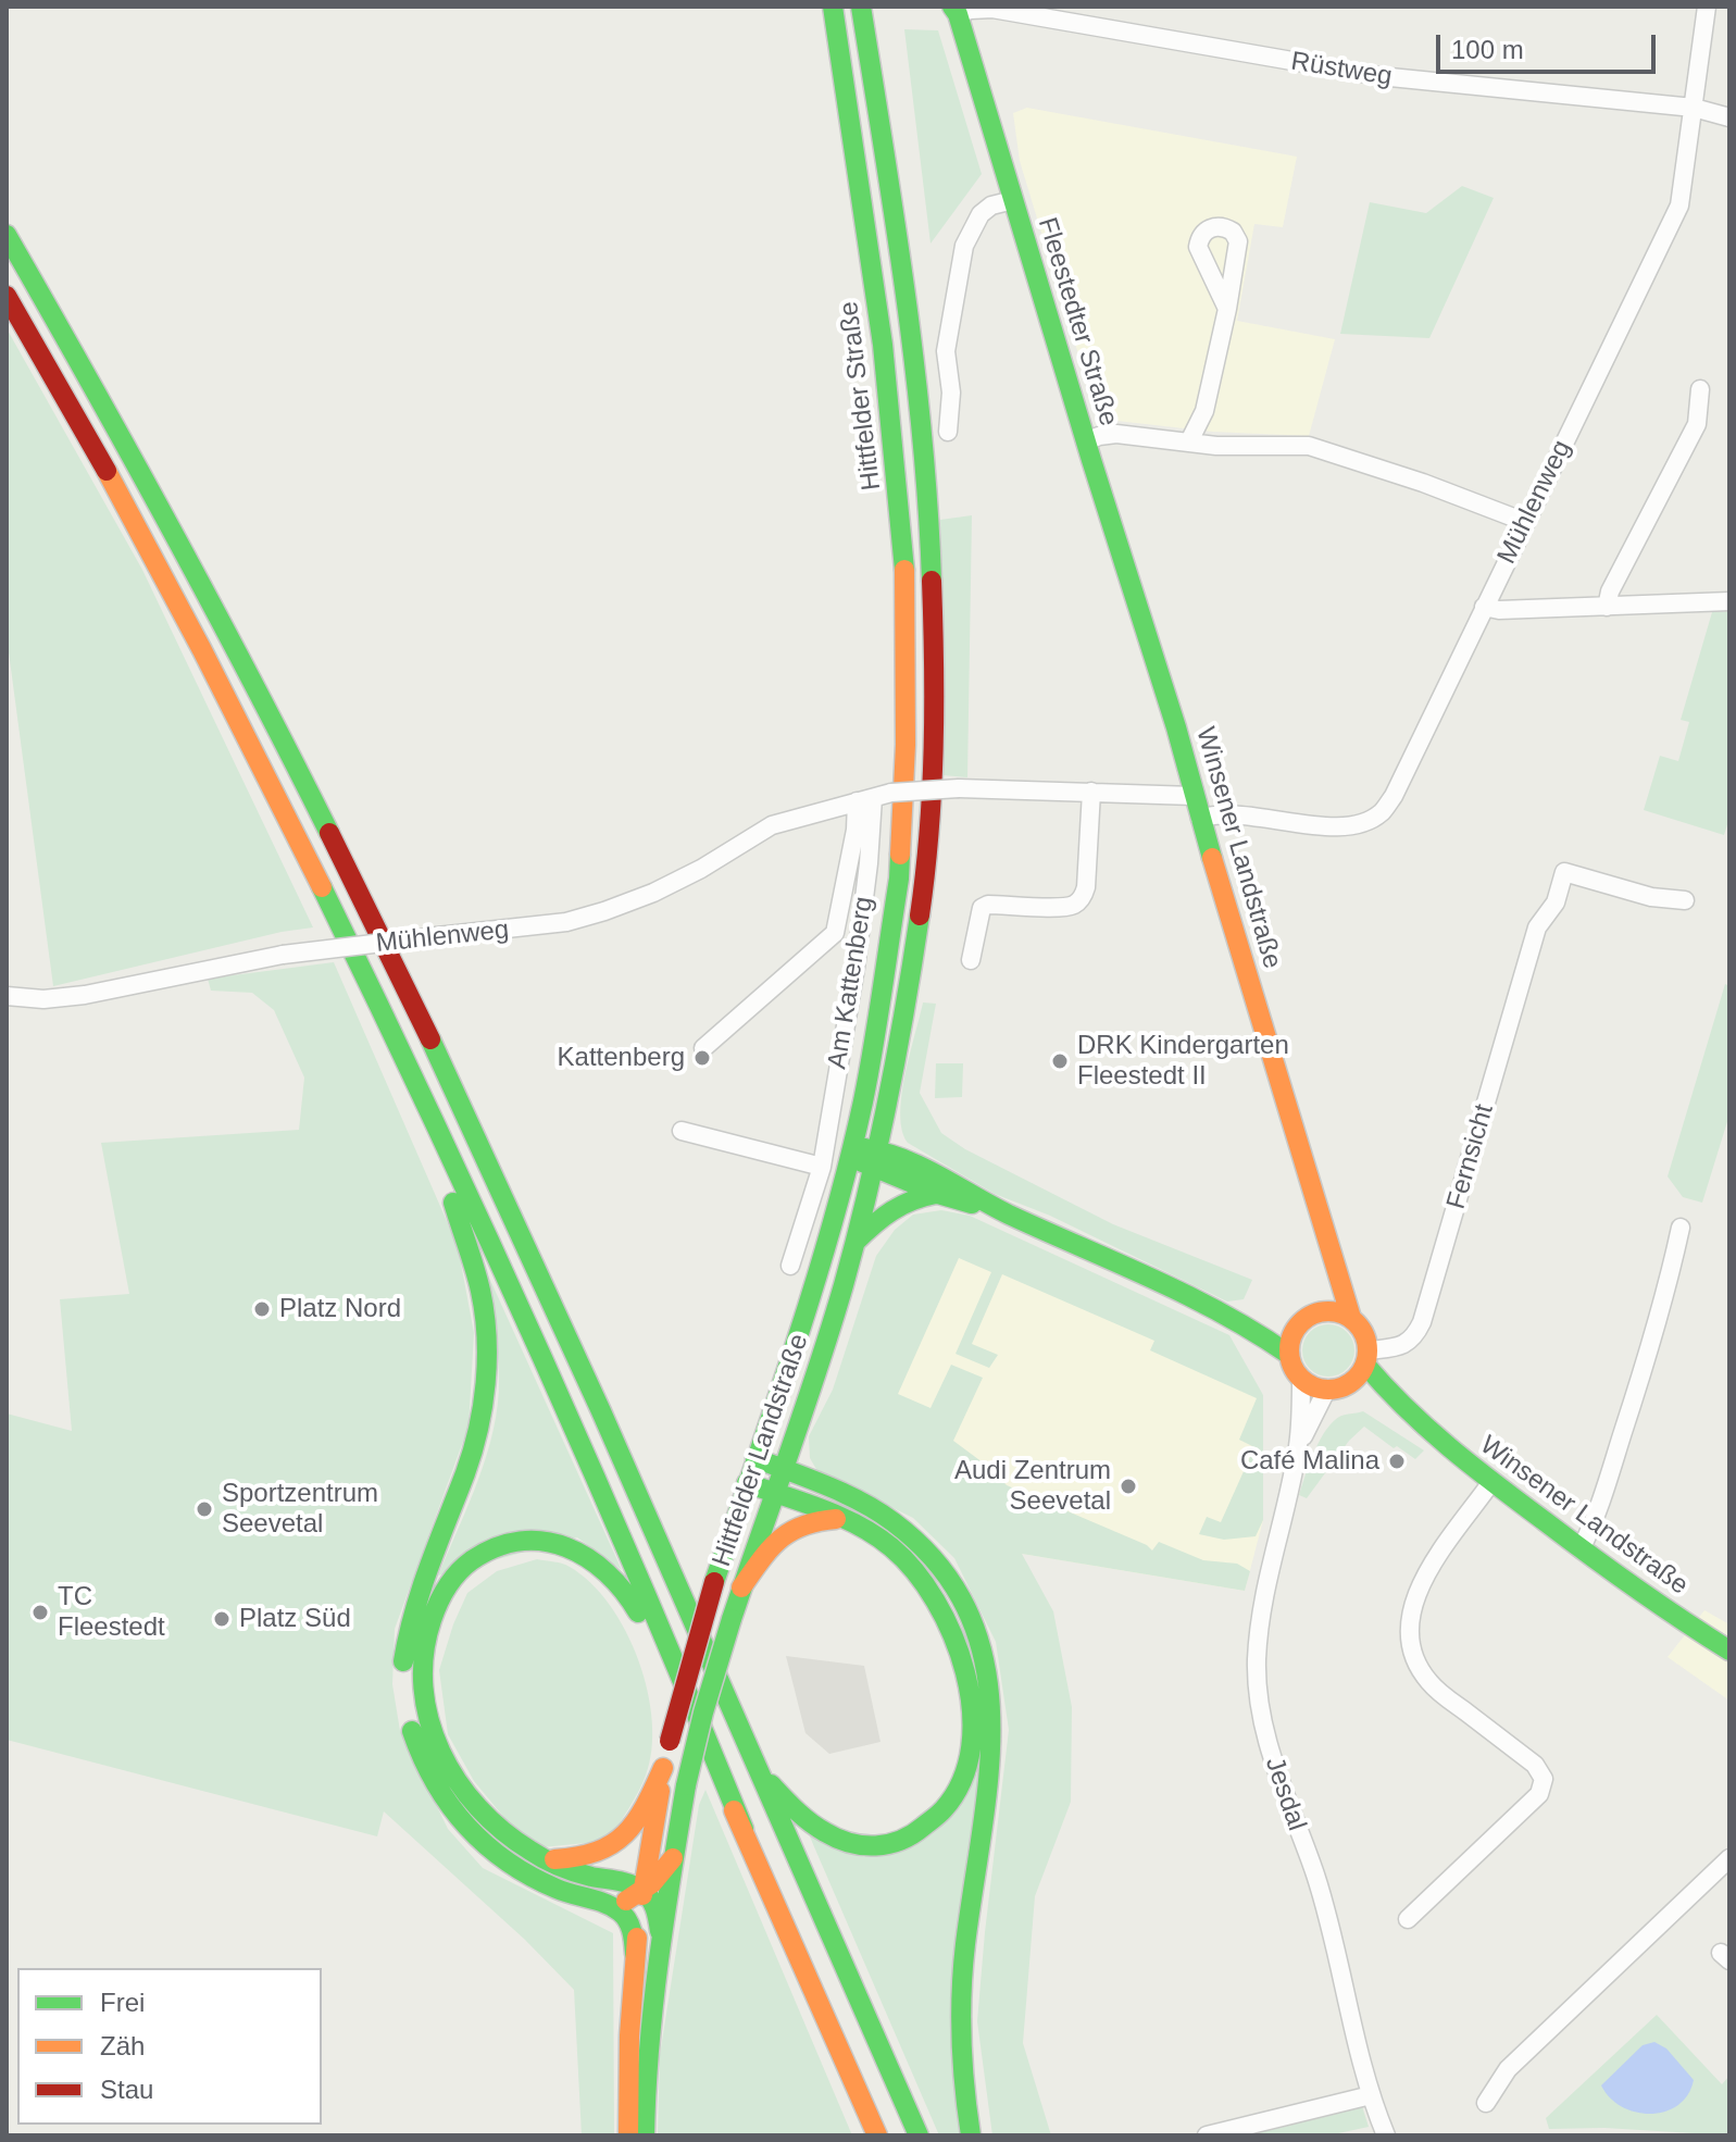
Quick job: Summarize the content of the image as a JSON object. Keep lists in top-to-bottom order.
{
  "streets": {
    "main road": [
      "Fleestedter Straße",
      "Hittfelder Straße",
      "Winsener Landstraße",
      "Hittfelder Landstraße"
    ],
    "street": [
      "Rüstweg",
      "Mühlenweg",
      "Am Kattenberg",
      "Fernsicht",
      "Jesdal"
    ]
  },
  "crossings": [
    ["Rüstweg", "Fleestedter Straße"],
    ["Rüstweg", "Mühlenweg"],
    ["Fleestedter Straße", "Winsener Landstraße"],
    ["Hittfelder Straße", "Mühlenweg"],
    ["Hittfelder Straße", "Hittfelder Landstraße"],
    ["Mühlenweg", "Winsener Landstraße"],
    ["Mühlenweg", "Am Kattenberg"],
    ["Mühlenweg", "Hittfelder Landstraße"],
    ["Winsener Landstraße", "Fernsicht"],
    ["Winsener Landstraße", "Jesdal"],
    ["Fernsicht", "Jesdal"]
  ],
  "places": [
    "Kattenberg",
    "DRK Kindergarten Fleestedt II",
    "Platz Nord",
    "Café Malina",
    "Audi Zentrum Seevetal",
    "Sportzentrum Seevetal",
    "TC Fleestedt",
    "Platz Süd"
  ],
  "legend": ["Frei", "Zäh", "Stau"],
  "scale_bar": "100 m"
}
